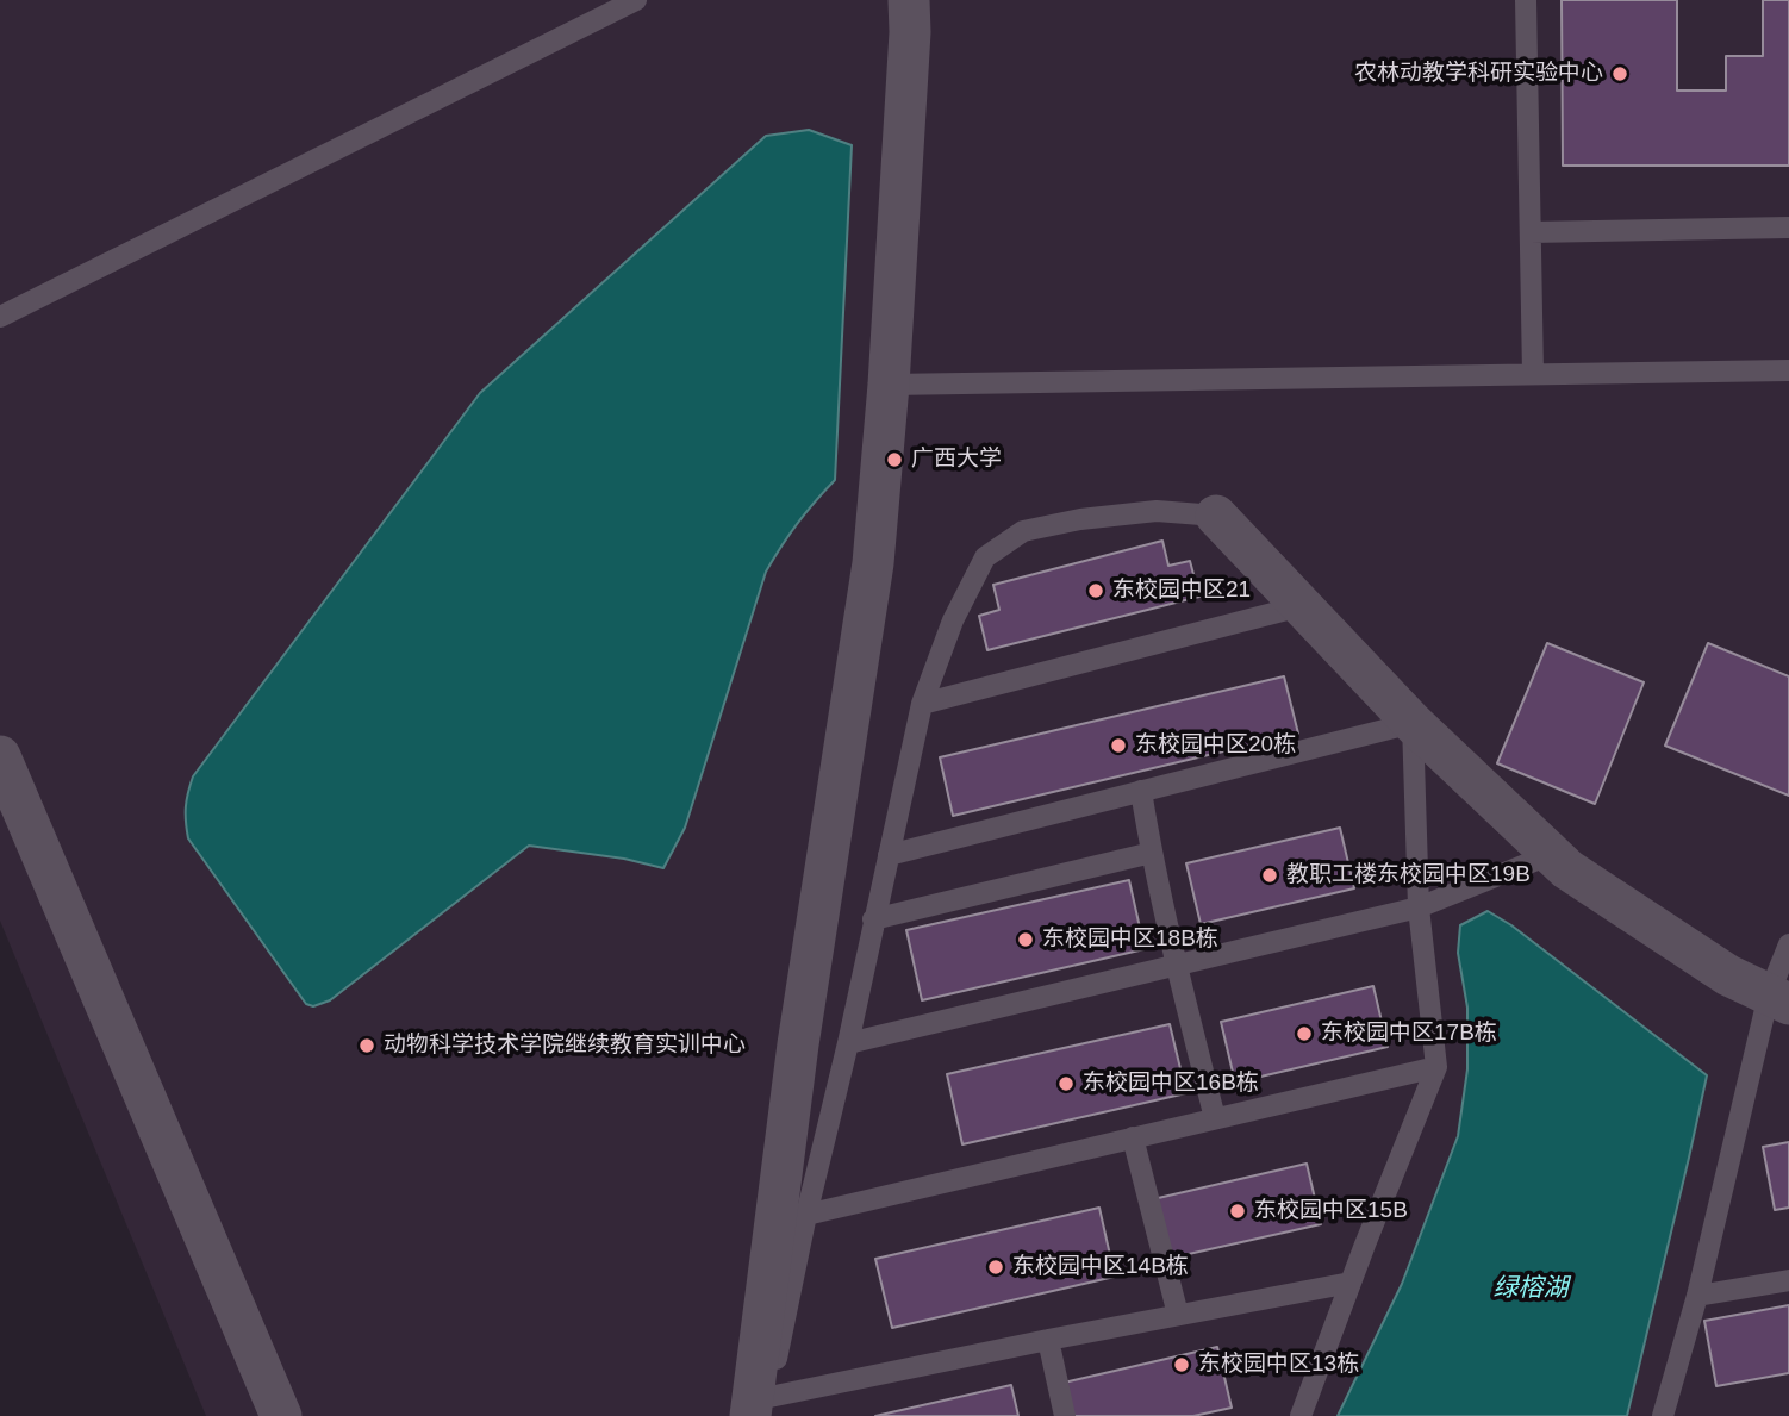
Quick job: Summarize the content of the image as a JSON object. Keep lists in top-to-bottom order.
{
  "water": ["绿榕湖"],
  "places": [
    "农林动教学科研实验中心",
    "广西大学",
    "东校园中区21",
    "东校园中区20栋",
    "教职工楼东校园中区19B",
    "东校园中区18B栋",
    "东校园中区17B栋",
    "动物科学技术学院继续教育实训中心",
    "东校园中区16B栋",
    "东校园中区15B",
    "东校园中区14B栋",
    "东校园中区13栋"
  ]
}
